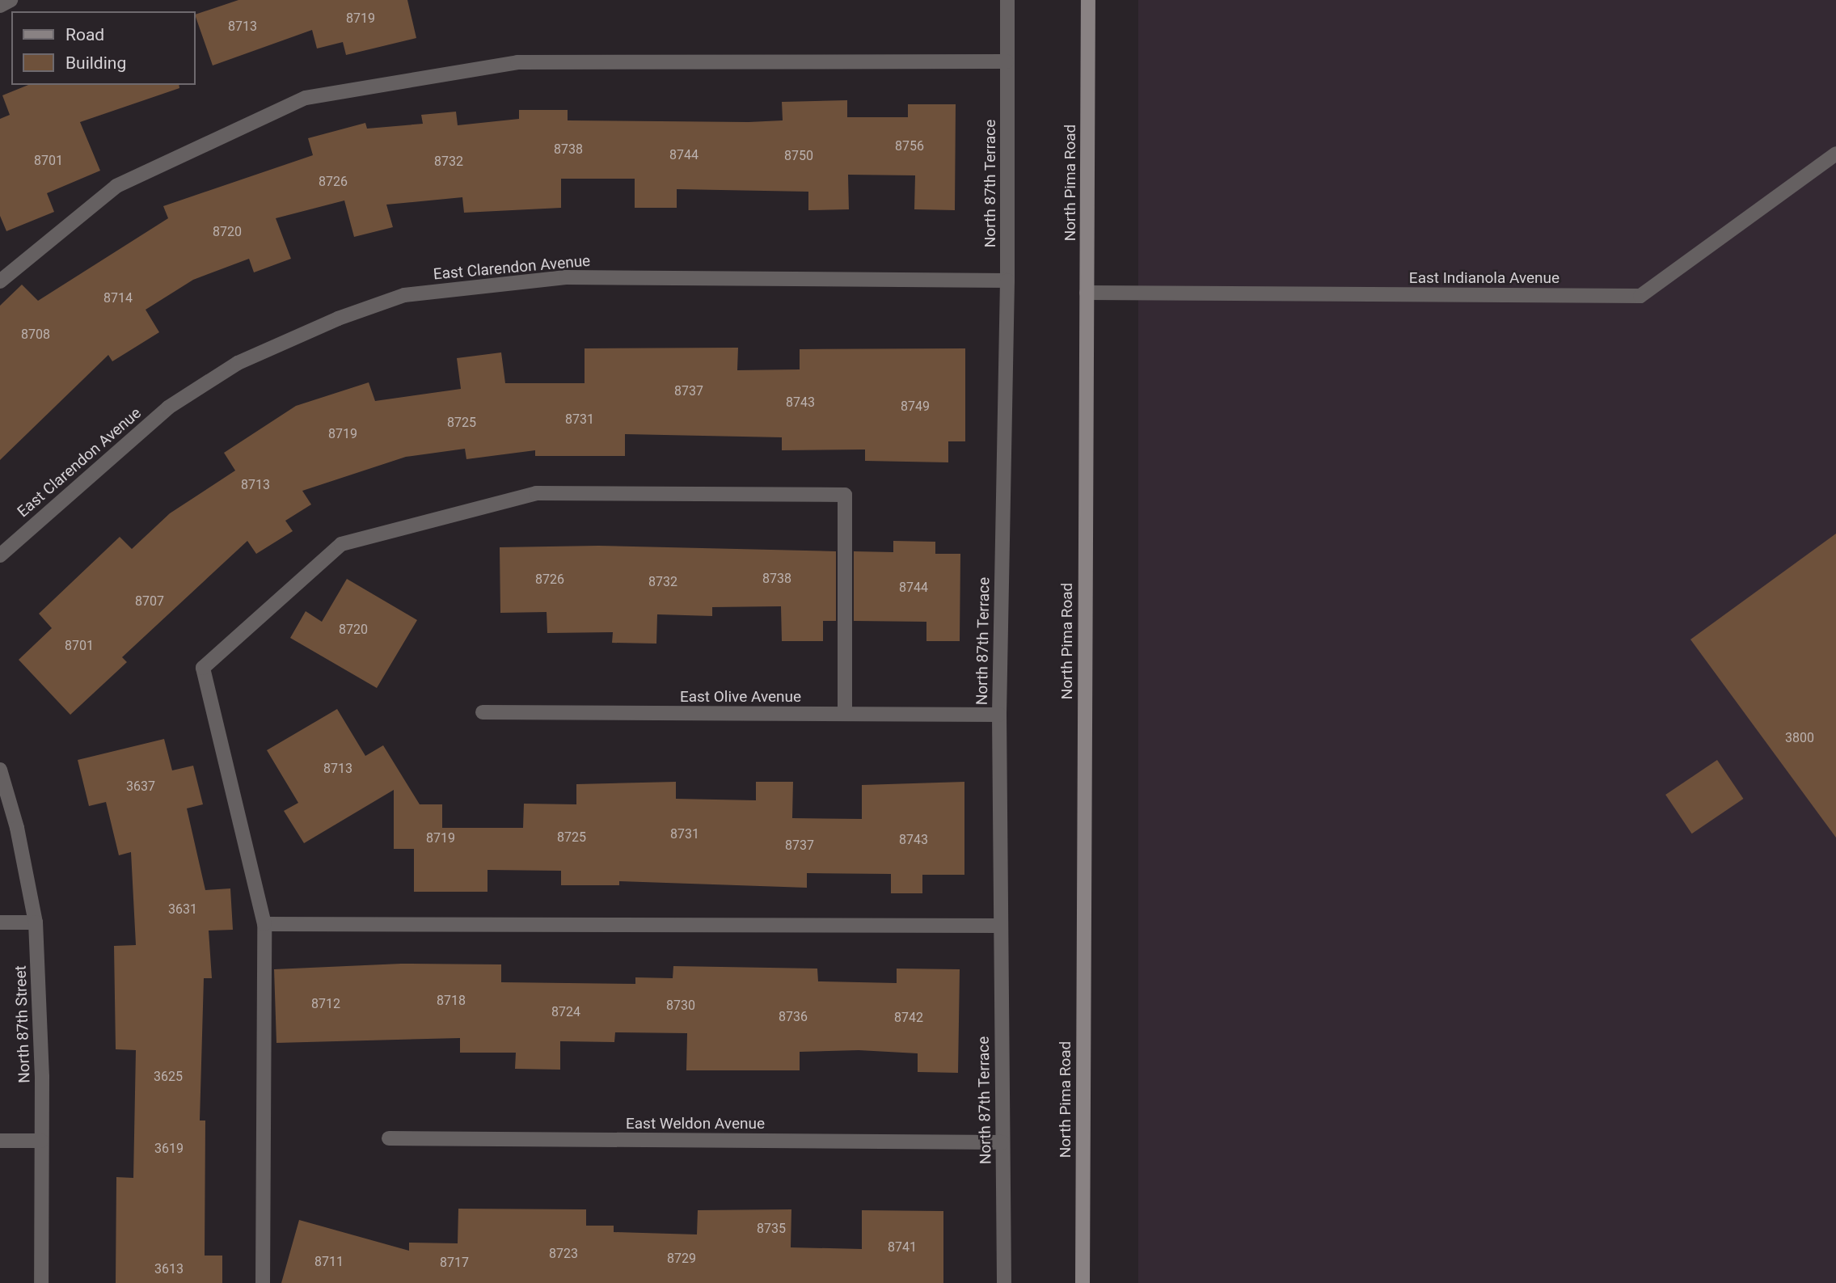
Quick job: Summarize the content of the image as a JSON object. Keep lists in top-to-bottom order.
{
  "streets": {
    "main road": ["North Pima Road"],
    "street": [
      "North 87th Terrace",
      "East Clarendon Avenue",
      "East Indianola Avenue",
      "East Olive Avenue",
      "North 87th Street",
      "East Weldon Avenue"
    ]
  },
  "crossings": [
    ["North Pima Road", "East Indianola Avenue"],
    ["North 87th Terrace", "East Clarendon Avenue"],
    ["North 87th Terrace", "East Olive Avenue"],
    ["North 87th Terrace", "East Weldon Avenue"]
  ],
  "house_numbers": [
    "8719",
    "8713",
    "8756",
    "8738",
    "8744",
    "8750",
    "8701",
    "8732",
    "8726",
    "8720",
    "8714",
    "8708",
    "8737",
    "8743",
    "8749",
    "8731",
    "8725",
    "8719",
    "8713",
    "8738",
    "8726",
    "8732",
    "8744",
    "8707",
    "8720",
    "8701",
    "3800",
    "8713",
    "3637",
    "8731",
    "8725",
    "8719",
    "8743",
    "8737",
    "3631",
    "8718",
    "8712",
    "8730",
    "8724",
    "8736",
    "8742",
    "3625",
    "3619",
    "8735",
    "8741",
    "8723",
    "8729",
    "8711",
    "8717",
    "3613"
  ],
  "legend": ["Road", "Building"]
}
